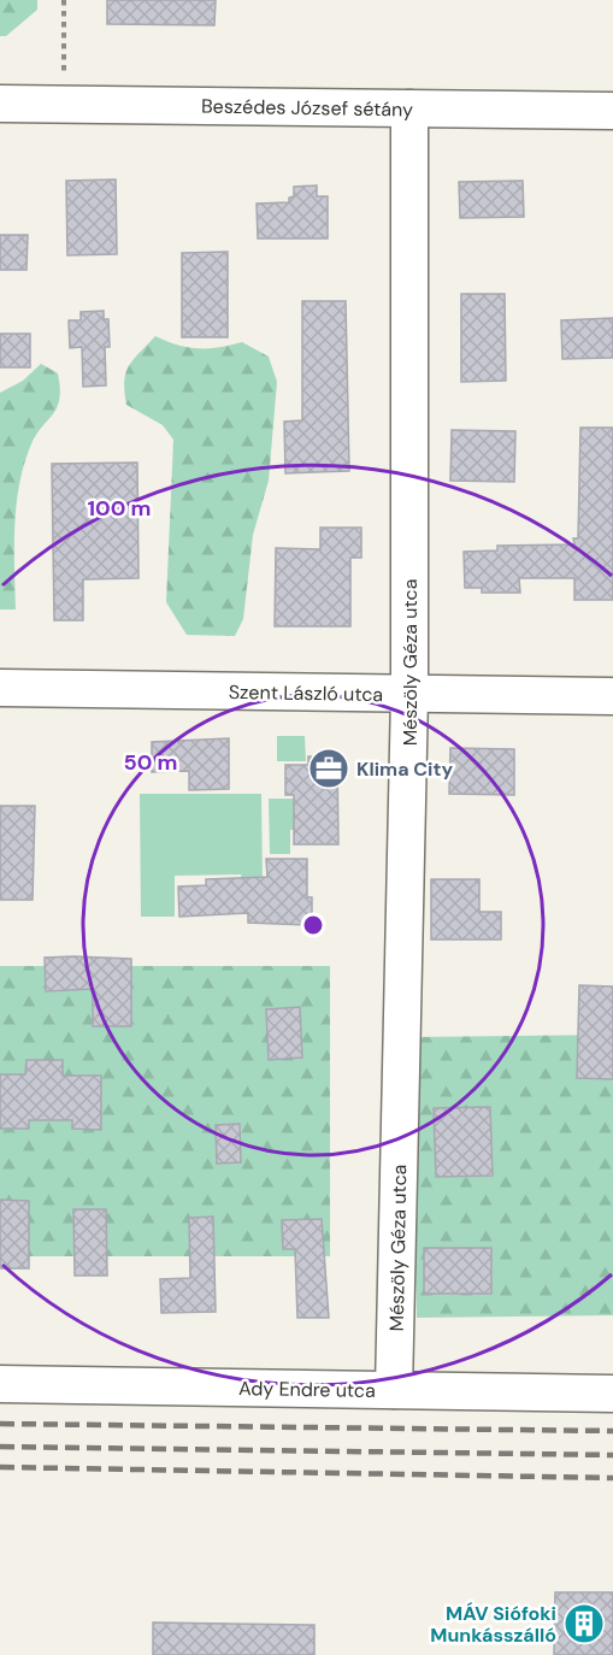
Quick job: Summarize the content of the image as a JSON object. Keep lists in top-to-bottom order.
{
  "streets": {
    "street": [
      "Beszédes József sétány",
      "Mészöly Géza utca",
      "Szent László utca",
      "Ady Endre utca"
    ]
  },
  "crossings": [
    ["Beszédes József sétány", "Mészöly Géza utca"],
    ["Mészöly Géza utca", "Szent László utca"],
    ["Mészöly Géza utca", "Ady Endre utca"]
  ],
  "places": {
    "office": ["Klima City"],
    "building": ["MÁV Siófoki Munkásszálló"]
  },
  "rings": ["100 m", "50 m"]
}
